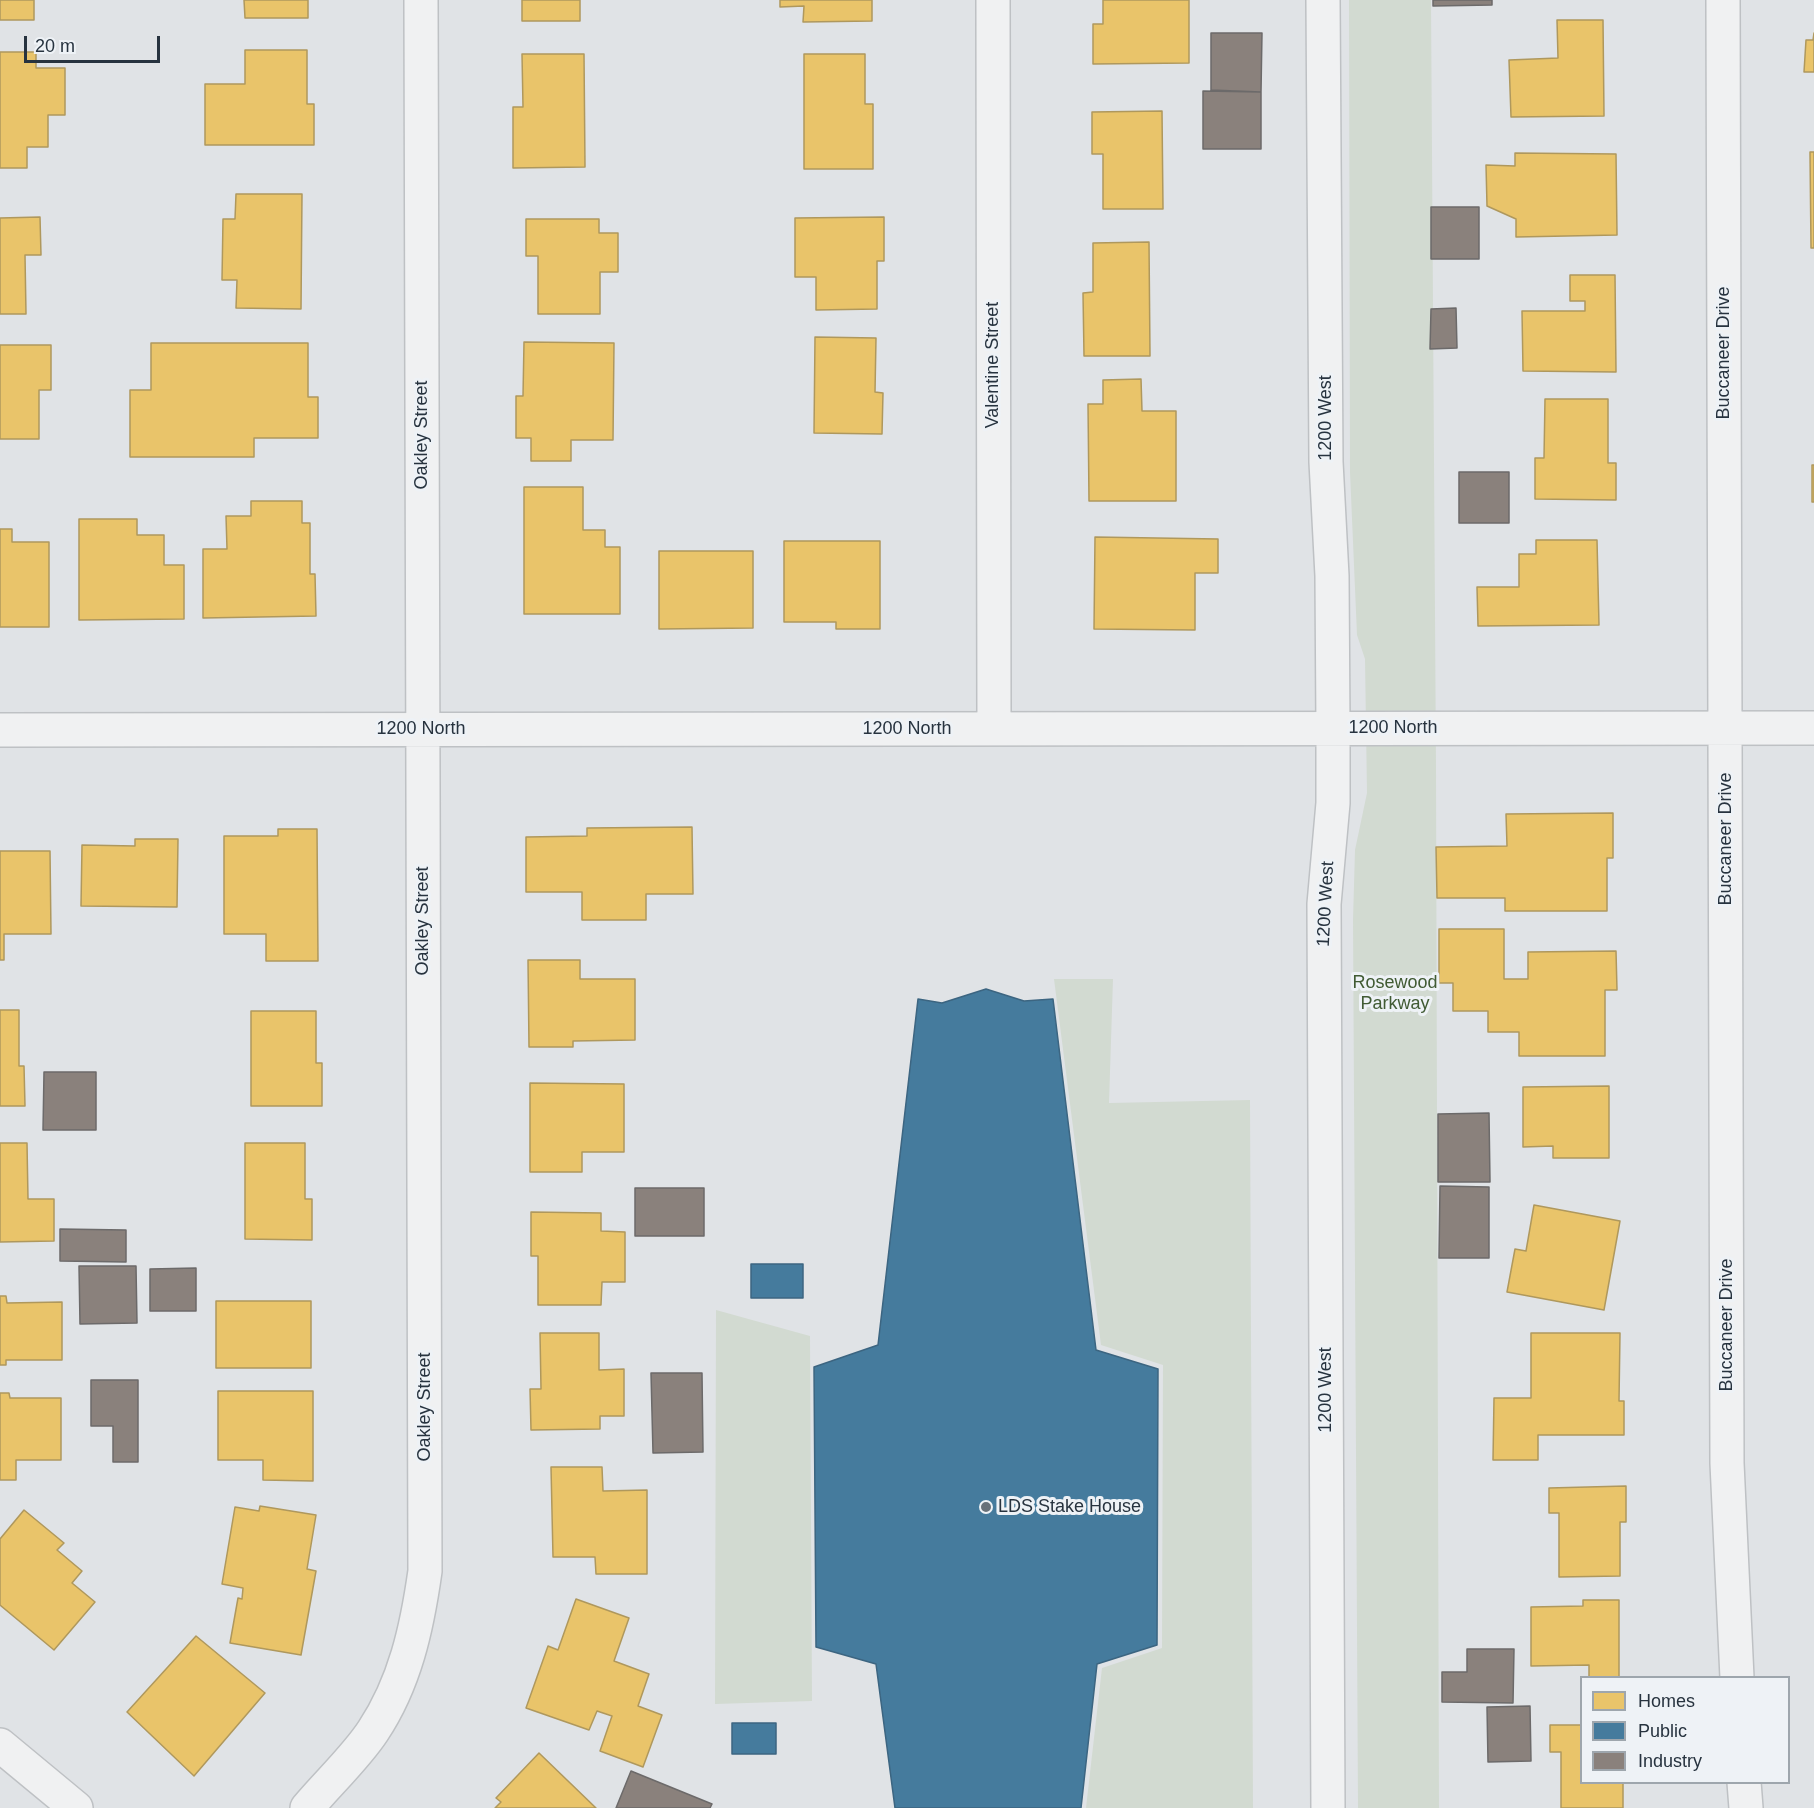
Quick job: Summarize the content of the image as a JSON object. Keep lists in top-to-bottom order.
{
  "streets": {
    "street": [
      "Buccaneer Drive",
      "Valentine Street",
      "1200 West",
      "Oakley Street",
      "1200 North"
    ]
  },
  "crossings": [
    ["Buccaneer Drive", "1200 North"],
    ["Valentine Street", "1200 North"],
    ["1200 West", "1200 North"],
    ["Oakley Street", "1200 North"]
  ],
  "parks": ["Rosewood Parkway"],
  "places": ["LDS Stake House"],
  "legend": ["Homes", "Public", "Industry"],
  "scale_bar": "20 m"
}
